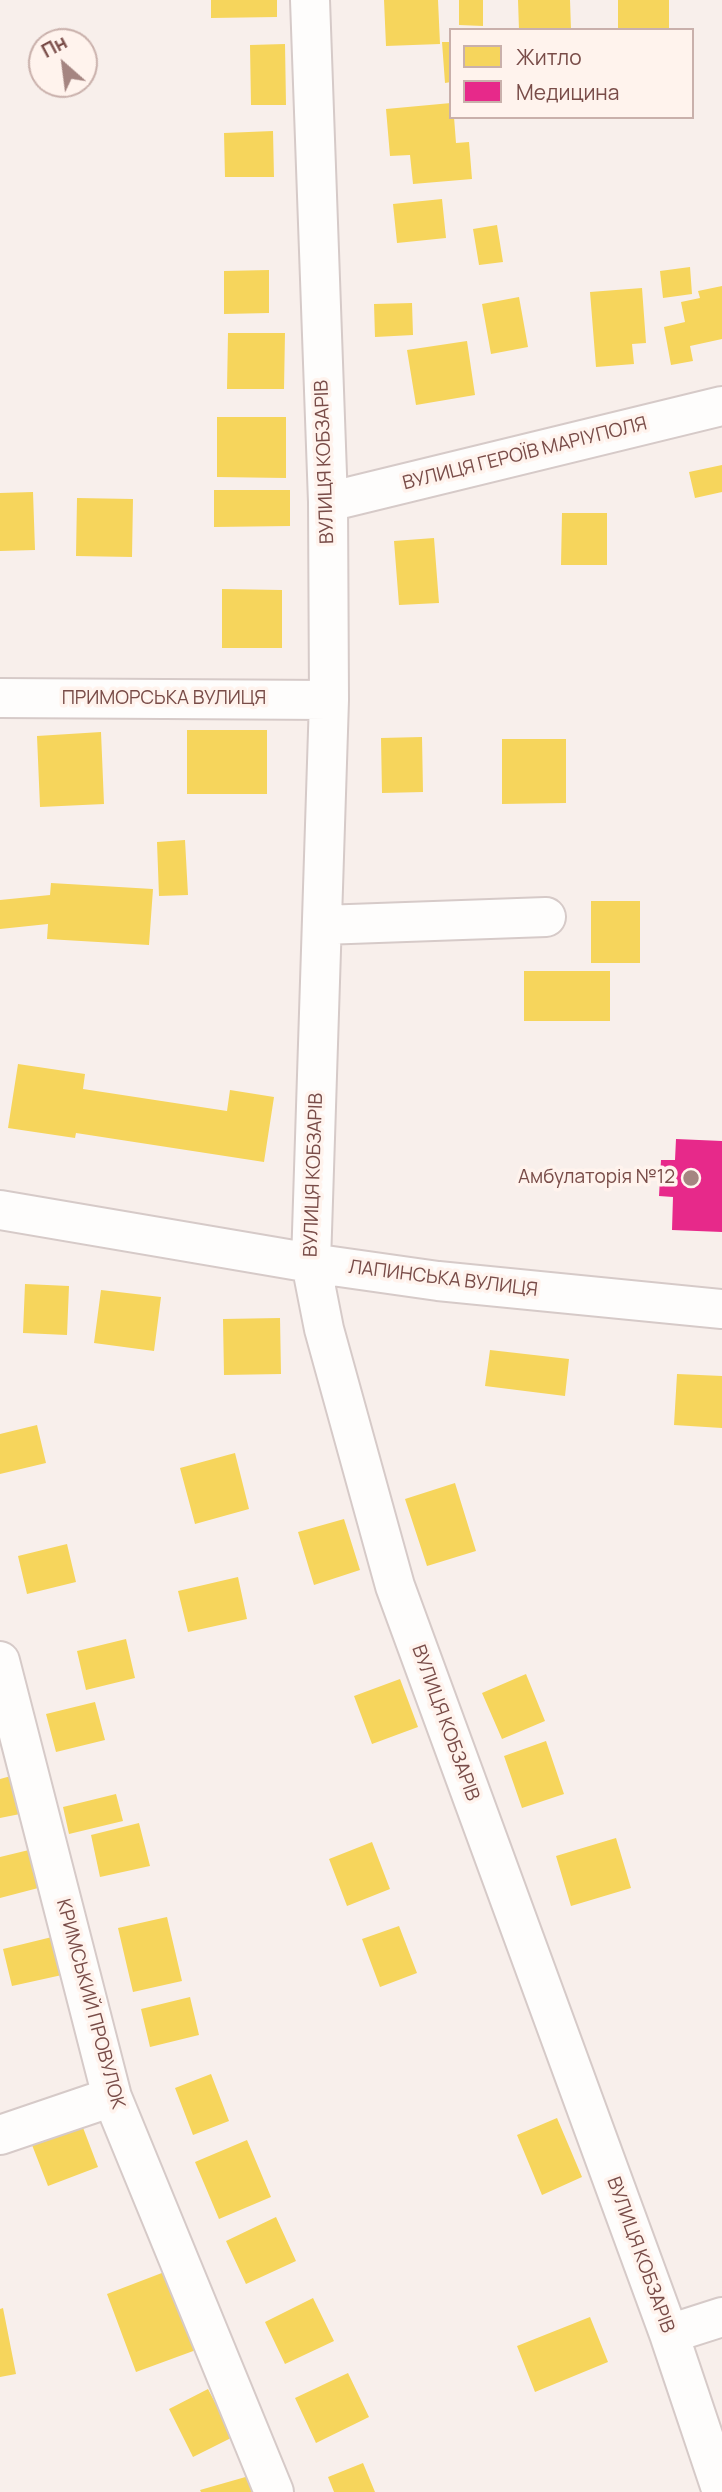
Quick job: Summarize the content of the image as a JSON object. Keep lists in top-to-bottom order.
{
  "streets": {
    "street": [
      "ВУЛИЦЯ ГЕРОЇВ МАРІУПОЛЯ",
      "ВУЛИЦЯ КОБЗАРІВ",
      "ПРИМОРСЬКА ВУЛИЦЯ",
      "ЛАПИНСЬКА ВУЛИЦЯ",
      "КРИМСЬКИЙ ПРОВУЛОК"
    ]
  },
  "crossings": [
    ["ВУЛИЦЯ ГЕРОЇВ МАРІУПОЛЯ", "ВУЛИЦЯ КОБЗАРІВ"],
    ["ВУЛИЦЯ КОБЗАРІВ", "ПРИМОРСЬКА ВУЛИЦЯ"],
    ["ВУЛИЦЯ КОБЗАРІВ", "ЛАПИНСЬКА ВУЛИЦЯ"]
  ],
  "places": ["Амбулаторія №12"],
  "legend": ["Житло", "Медицина"],
  "north": "top left"
}
